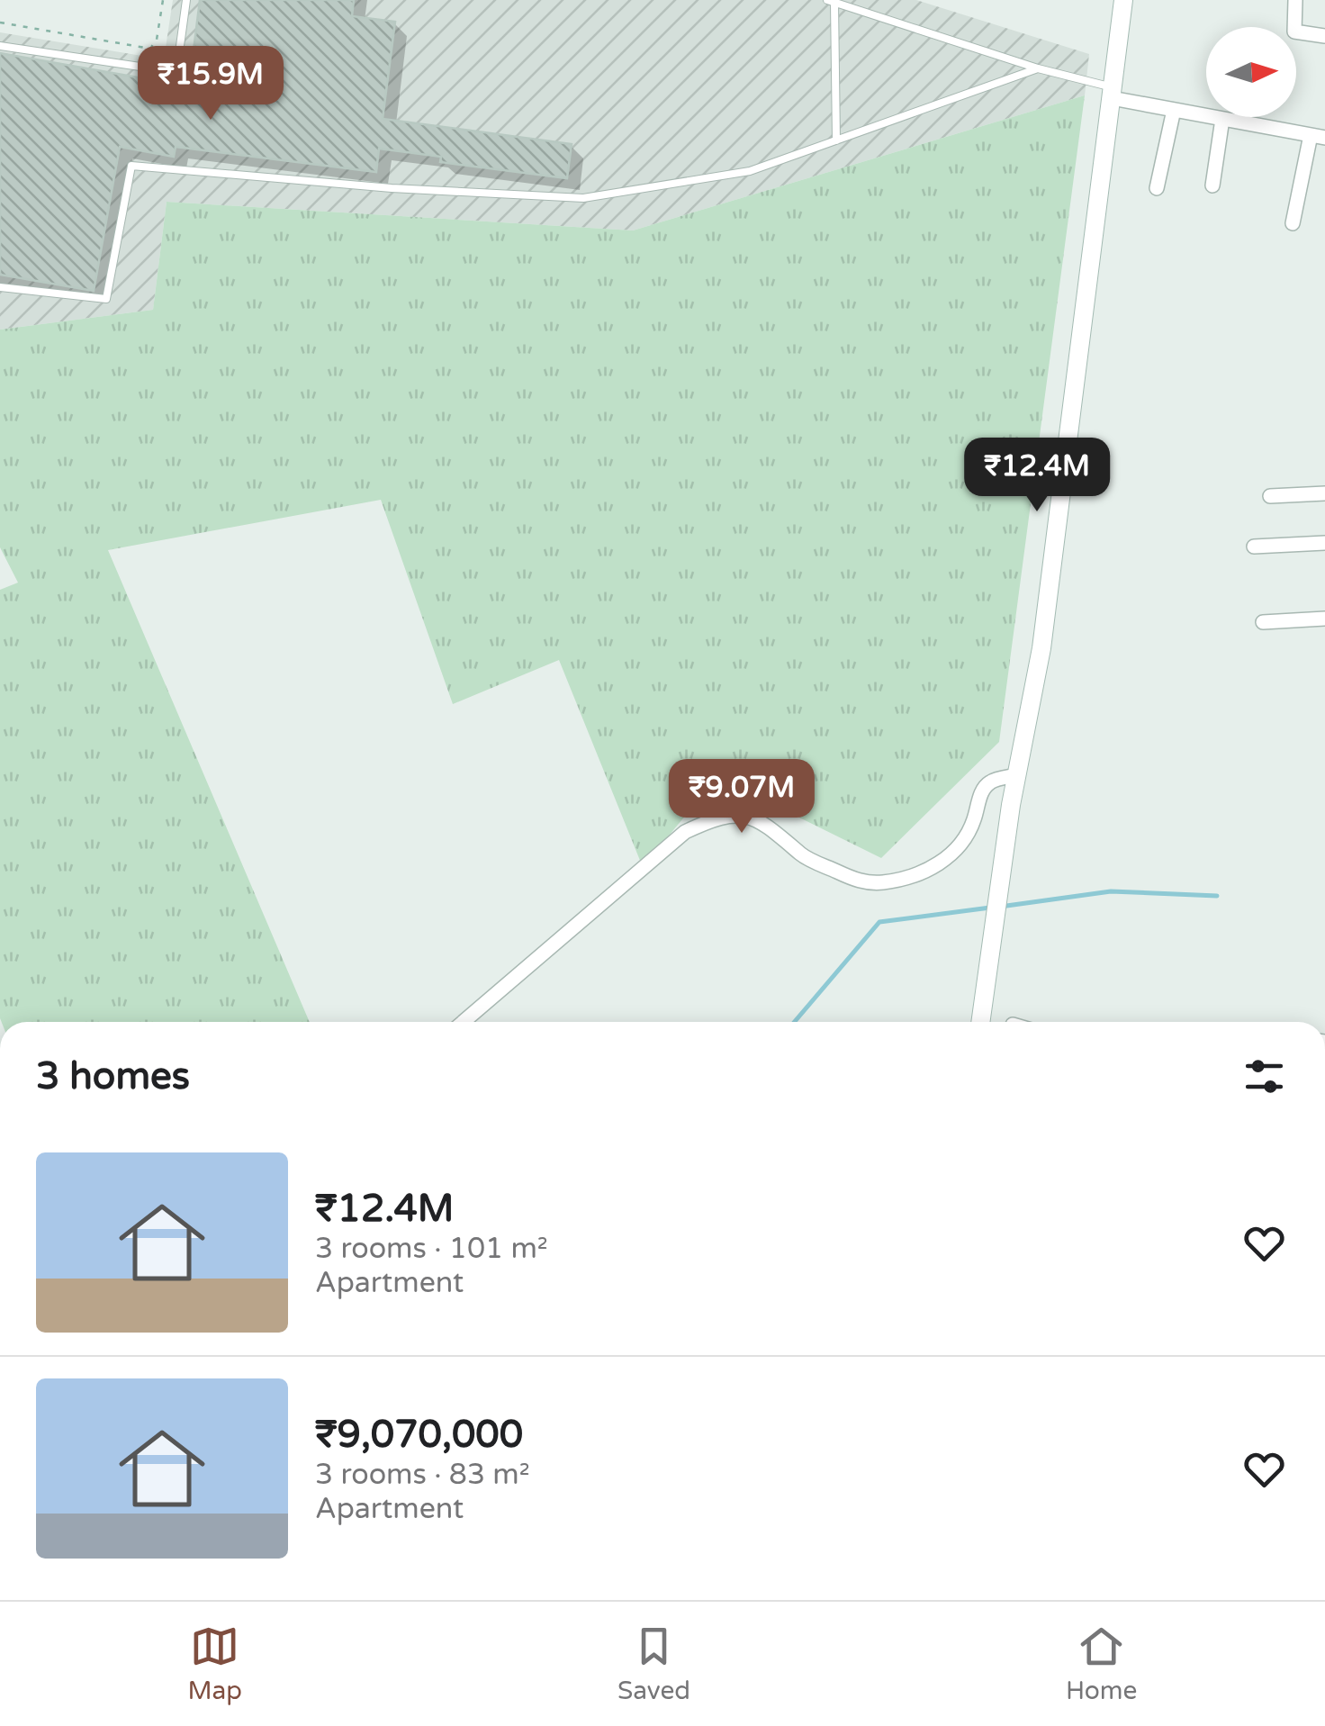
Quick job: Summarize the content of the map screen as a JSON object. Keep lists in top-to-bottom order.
{
  "north": "right",
  "page": {
    "price": ["₹15.9M", "₹12.4M", "₹9.07M"],
    "heading": "3 homes",
    "list": [
      {
        "name": "₹12.4M",
        "note": "3 rooms · 101 m² · Apartment"
      },
      {
        "name": "₹9,070,000",
        "note": "3 rooms · 83 m² · Apartment"
      }
    ],
    "tabs": ["Map", "Saved", "Home"]
  }
}
